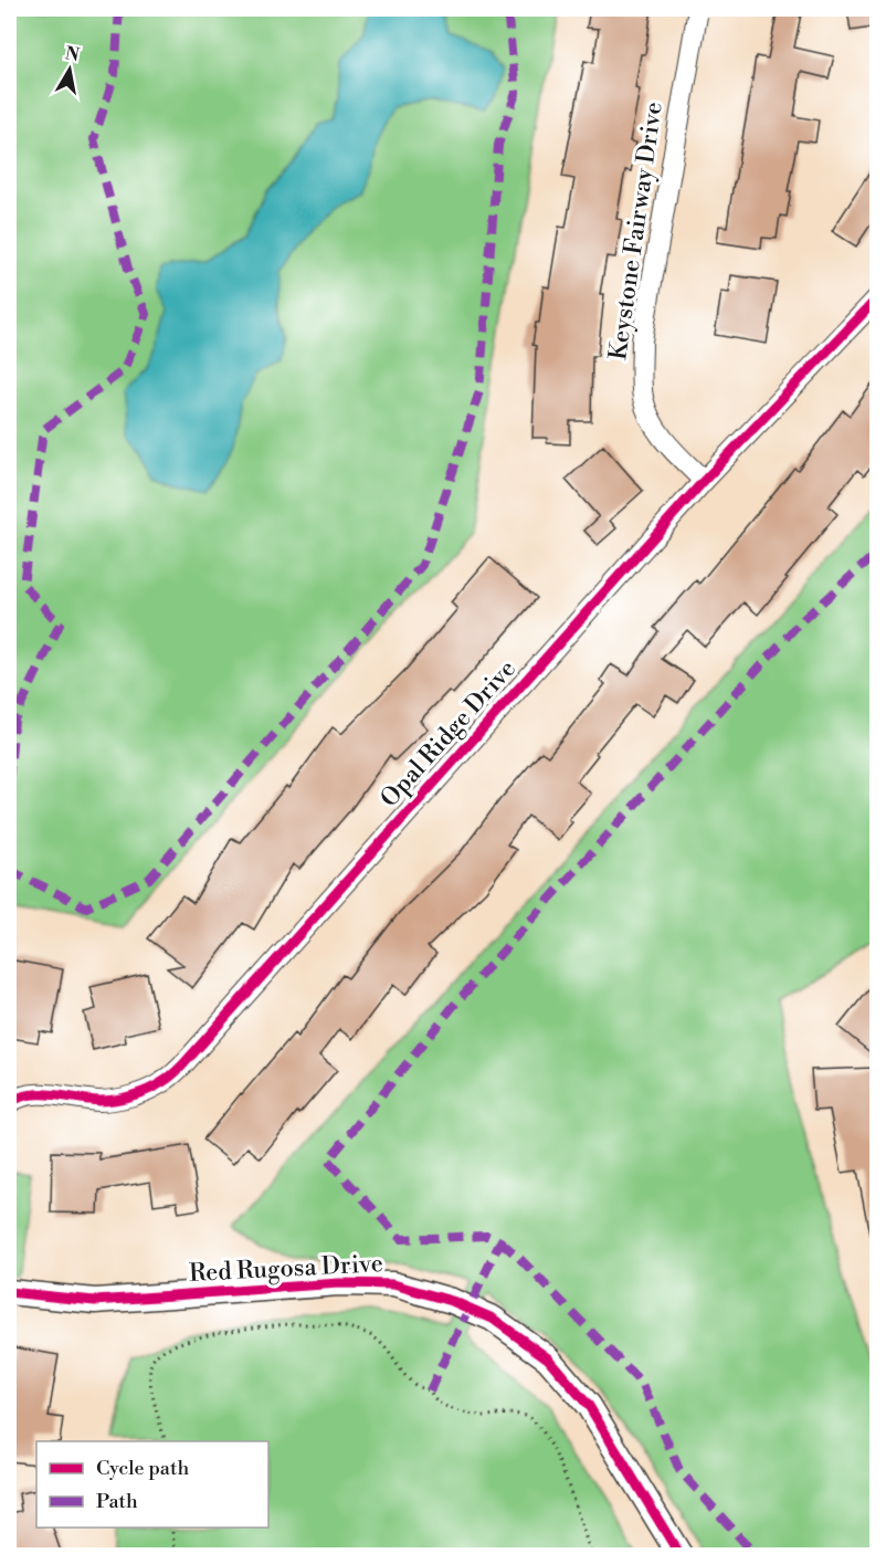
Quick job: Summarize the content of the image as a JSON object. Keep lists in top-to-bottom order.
{
  "streets": {
    "street": ["Keystone Fairway Drive", "Opal Ridge Drive", "Red Rugosa Drive"]
  },
  "crossings": [
    ["Keystone Fairway Drive", "Opal Ridge Drive"]
  ],
  "legend": ["Cycle path", "Path"],
  "north": "top"
}
